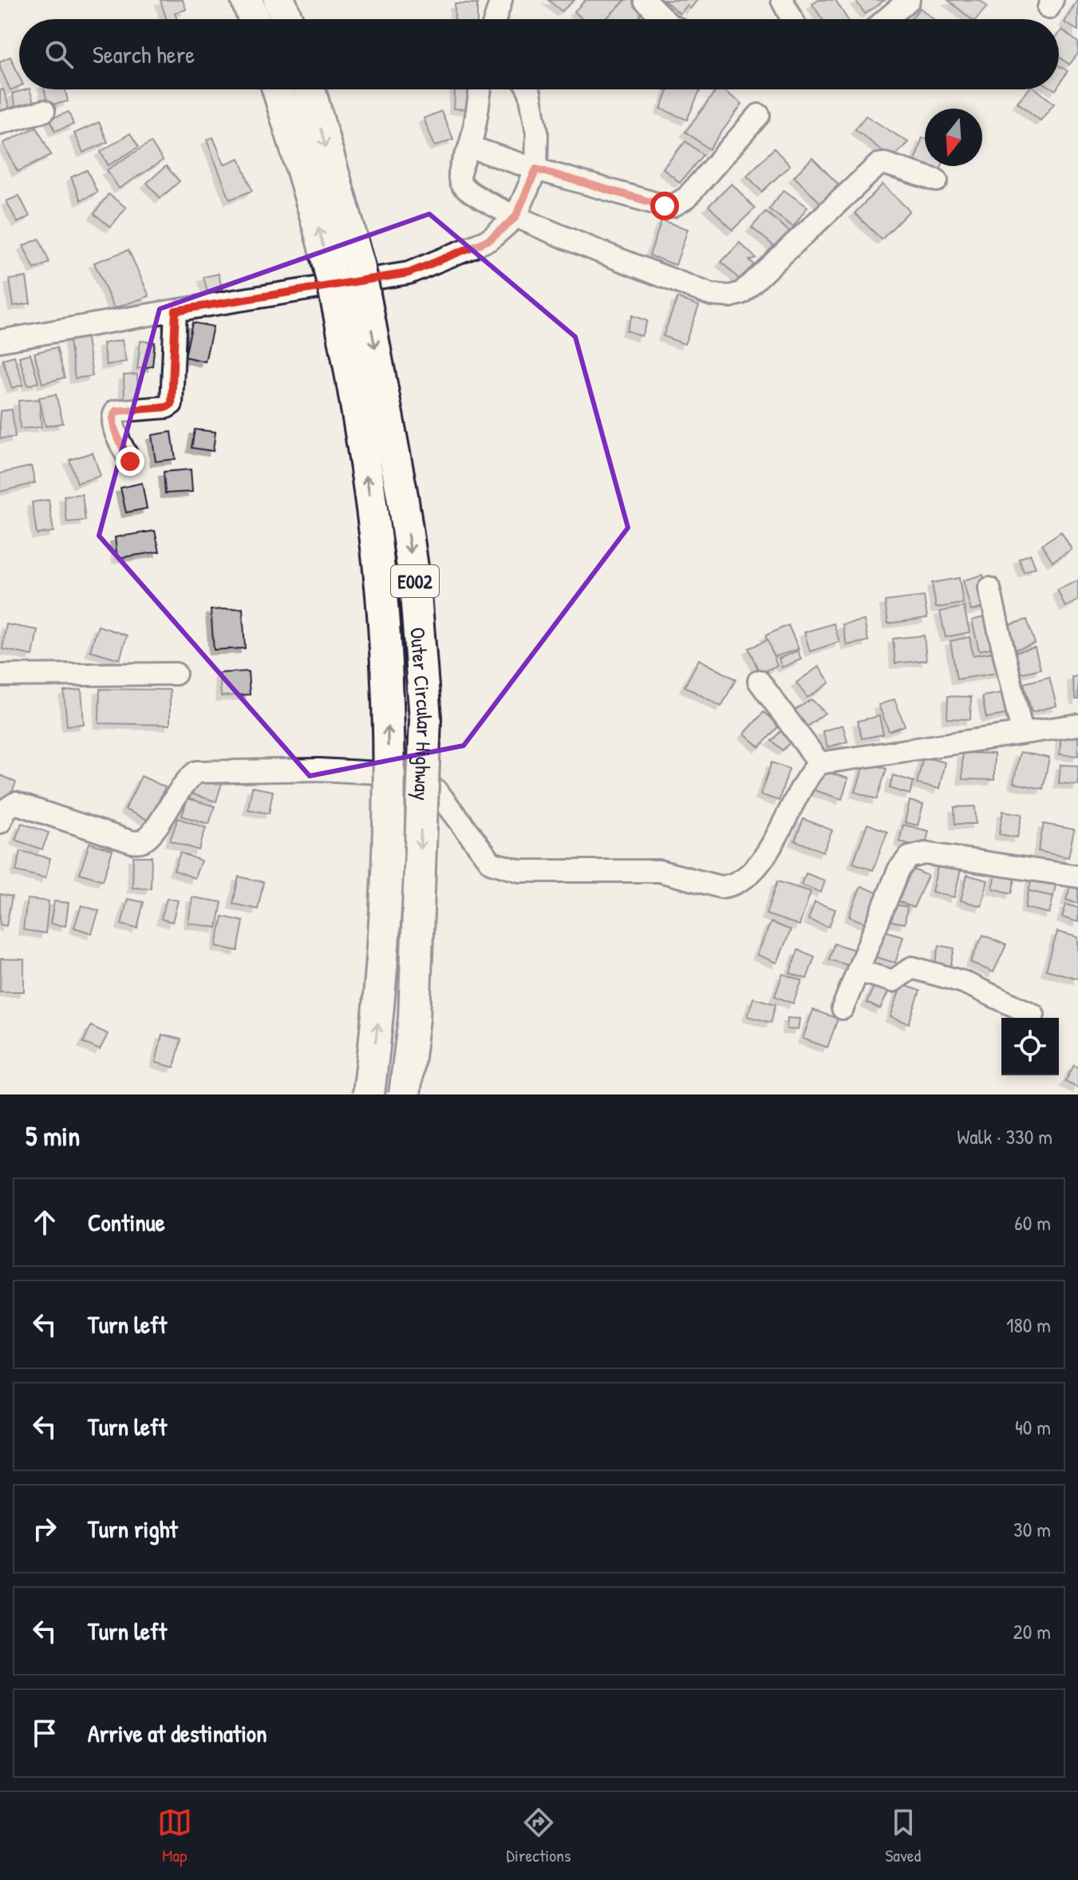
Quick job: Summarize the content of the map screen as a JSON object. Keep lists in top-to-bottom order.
{
  "streets": {
    "highway": ["E002", "Outer Circular Highway"]
  },
  "north": "bottom",
  "page": {
    "search": "Search here",
    "heading": ["5 min", "Walk · 330 m"],
    "list": [
      ["Continue", "60 m"],
      ["Turn left", "180 m"],
      ["Turn left", "40 m"],
      ["Turn right", "30 m"],
      ["Turn left", "20 m"],
      "Arrive at destination"
    ],
    "nav": ["Map", "Directions", "Saved"]
  }
}
